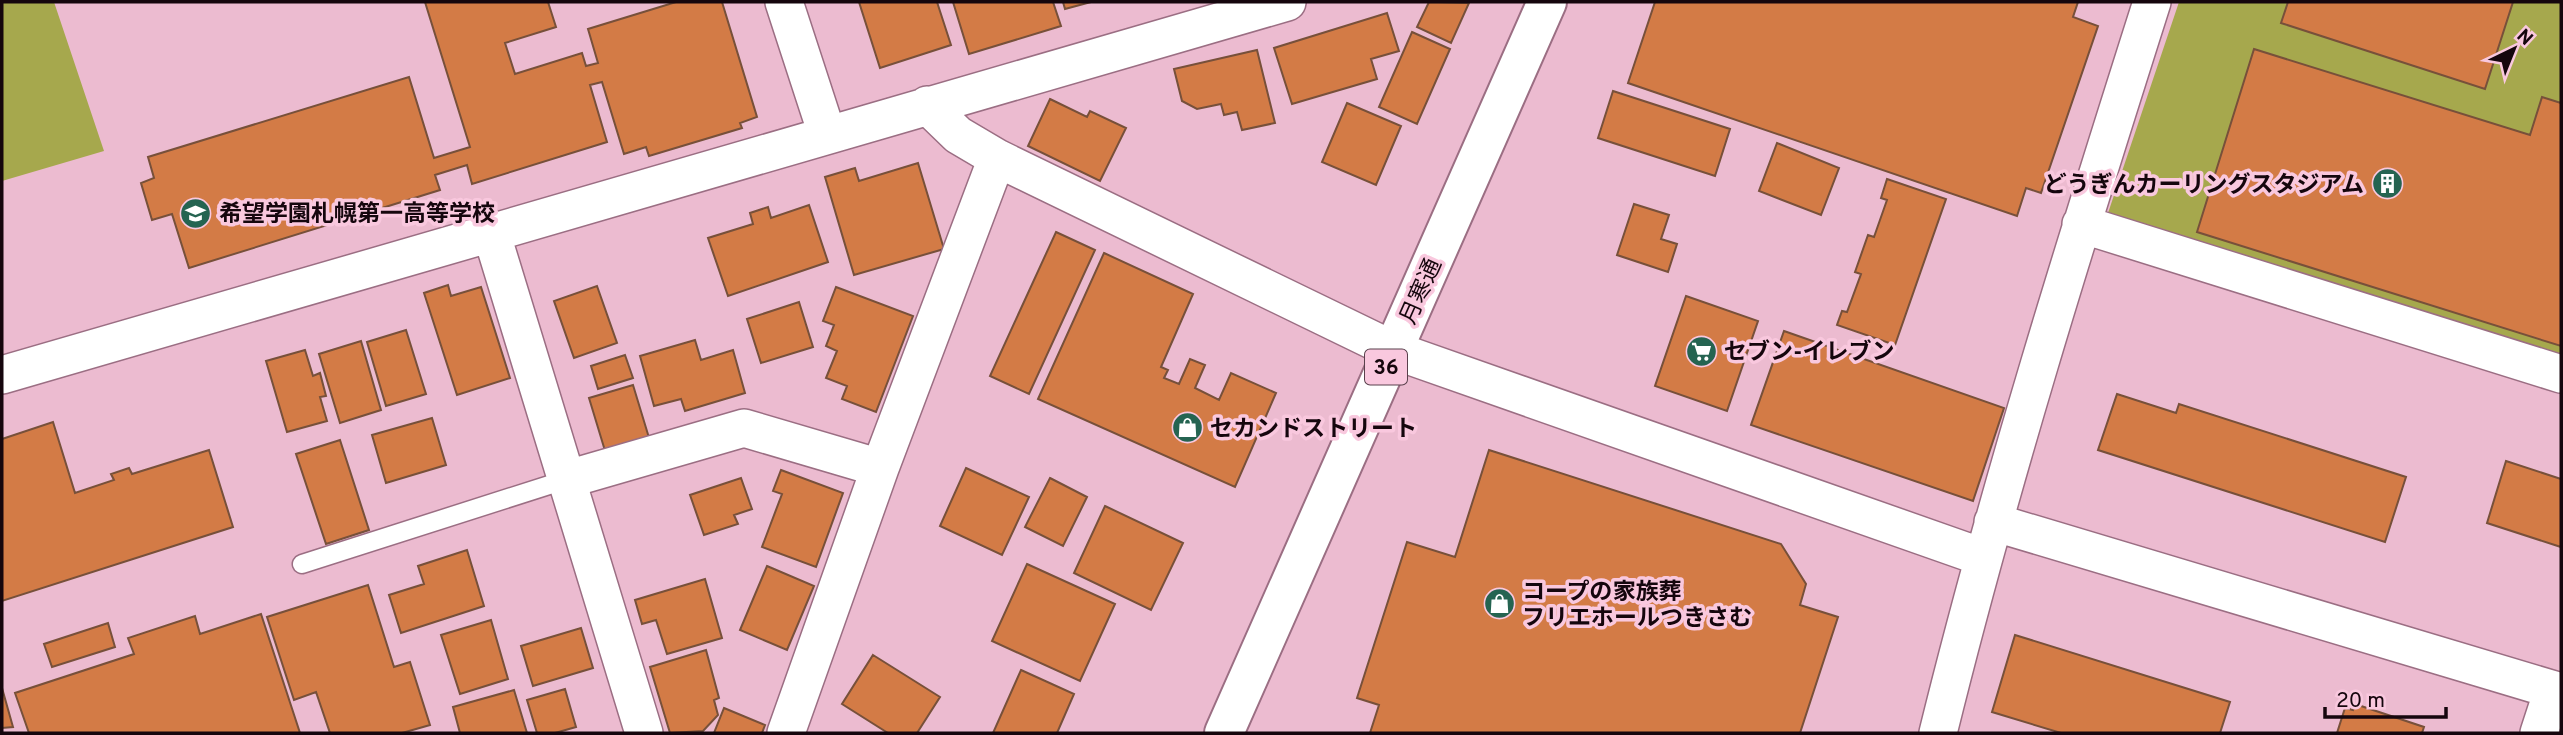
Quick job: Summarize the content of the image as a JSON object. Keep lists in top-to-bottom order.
{
  "streets": {
    "highway": ["月寒通", "36"]
  },
  "places": {
    "building": ["どうぎんカーリングスタジアム"],
    "school or university": ["希望学園札幌第一高等学校"],
    "supermarket": ["セブン-イレブン"],
    "shop": ["セカンドストリート", "コープの家族葬 フリエホールつきさむ"]
  },
  "scale_bar": "20 m",
  "north": "top right"
}
